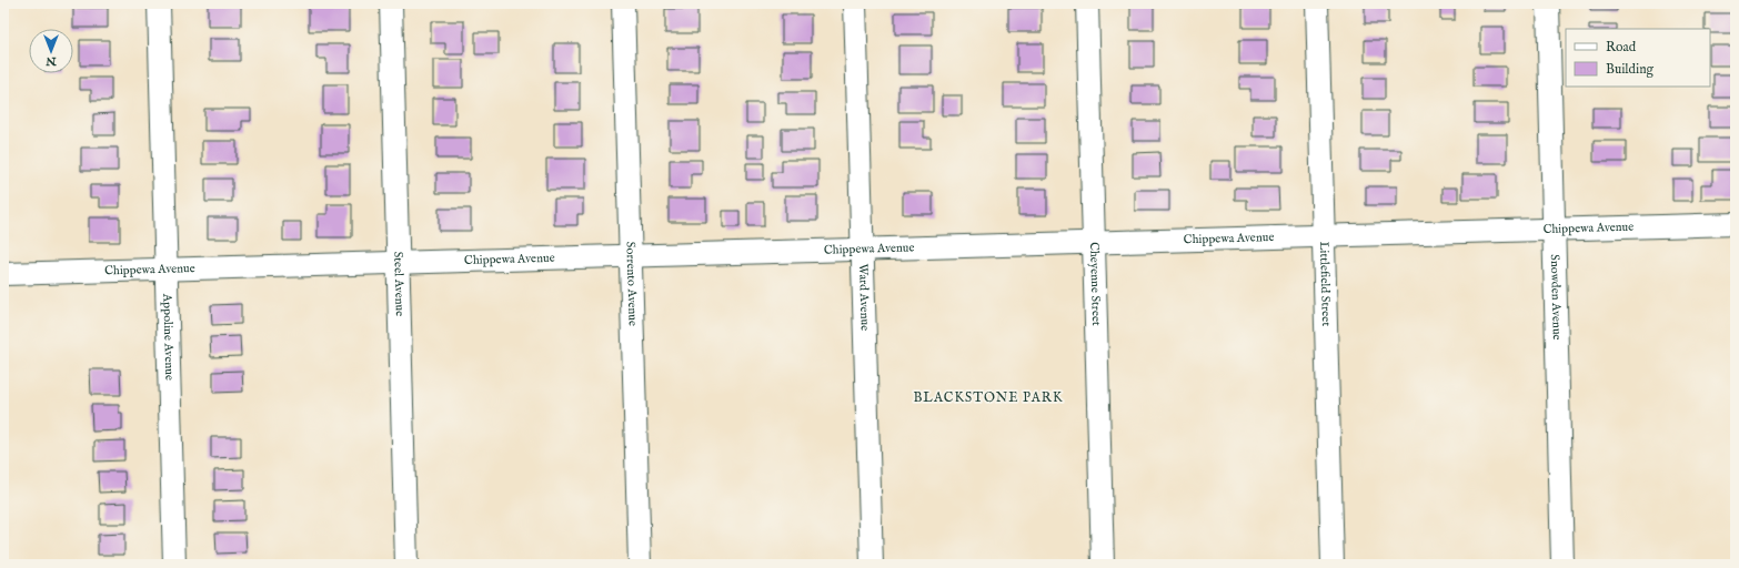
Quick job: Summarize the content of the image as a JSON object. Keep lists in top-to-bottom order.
{
  "streets": {
    "street": [
      "Chippewa Avenue",
      "Steel Avenue",
      "Sorrento Avenue",
      "Cheyenne Street",
      "Littlefield Street",
      "Ward Avenue",
      "Snowden Avenue",
      "Appoline Avenue"
    ]
  },
  "crossings": [
    ["Chippewa Avenue", "Steel Avenue"],
    ["Chippewa Avenue", "Sorrento Avenue"],
    ["Chippewa Avenue", "Cheyenne Street"],
    ["Chippewa Avenue", "Littlefield Street"],
    ["Chippewa Avenue", "Ward Avenue"],
    ["Chippewa Avenue", "Snowden Avenue"],
    ["Chippewa Avenue", "Appoline Avenue"]
  ],
  "districts": ["BLACKSTONE PARK"],
  "legend": ["Road", "Building"],
  "north": "bottom"
}
